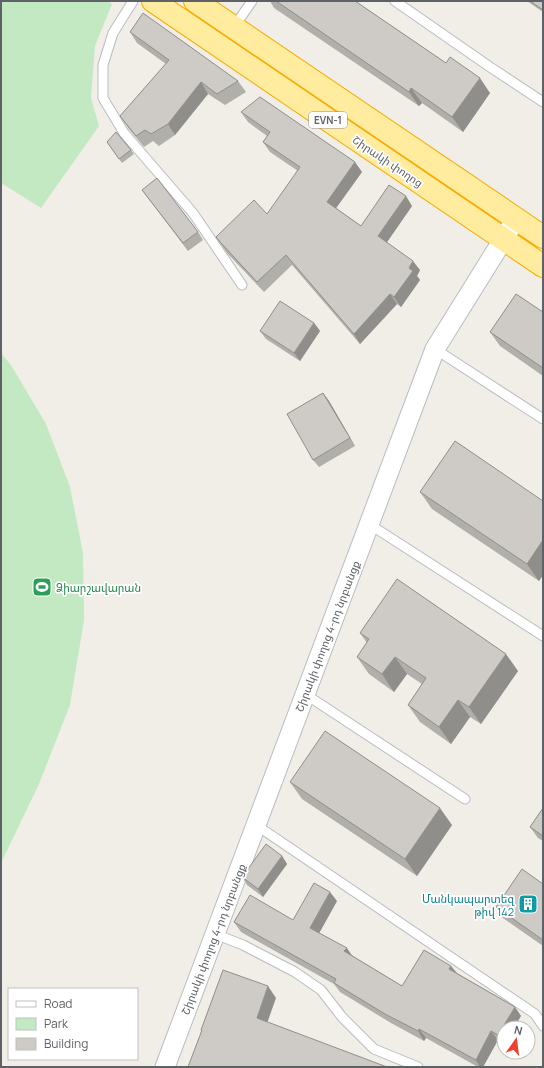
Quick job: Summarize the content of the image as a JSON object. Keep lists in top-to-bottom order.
{
  "streets": {
    "highway": ["EVN-1", "Շիրակի փողոց"],
    "street": ["Շիրակի փողոց 4-րդ նրբանցք"]
  },
  "crossings": [
    ["EVN-1", "Շիրակի փողոց 4-րդ նրբանցք"],
    ["Շիրակի փողոց", "Շիրակի փողոց 4-րդ նրբանցք"]
  ],
  "places": {
    "sports": ["Ձիարշավարան"],
    "building": ["Մանկապարտեզ թիվ 142"]
  },
  "legend": ["Road", "Park", "Building"],
  "north": "top"
}
